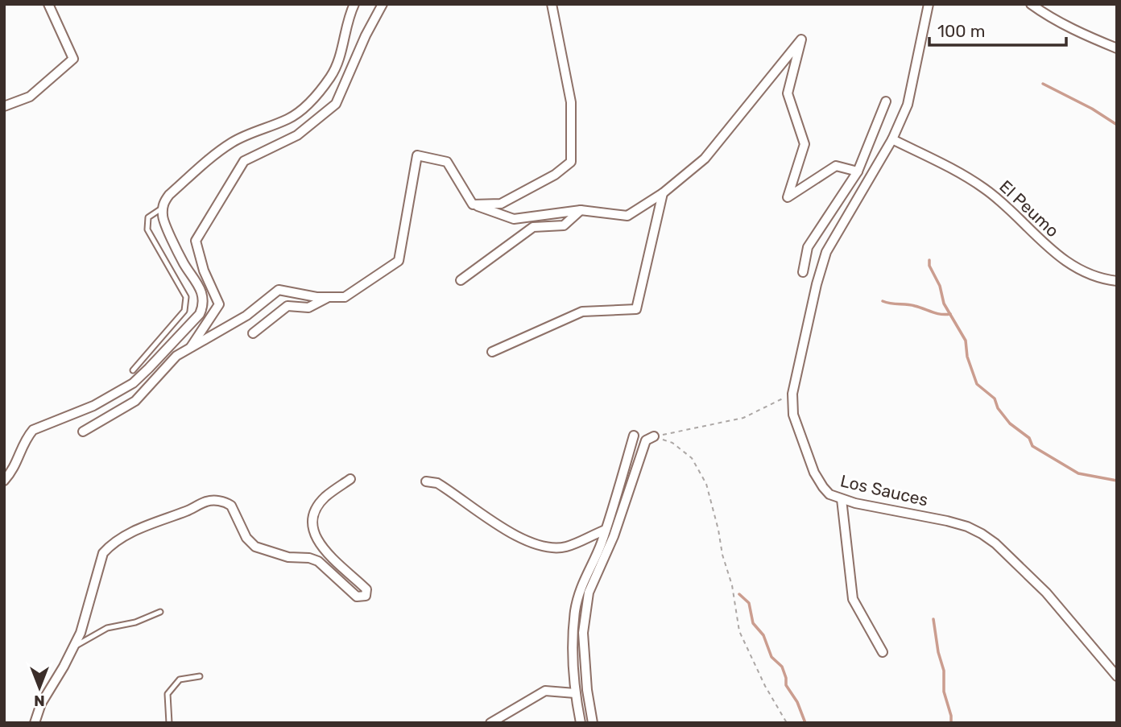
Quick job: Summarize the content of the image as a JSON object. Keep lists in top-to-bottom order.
{
  "streets": {
    "street": ["El Peumo", "Los Sauces"]
  },
  "crossings": [
    ["El Peumo", "Los Sauces"]
  ],
  "scale_bar": "100 m",
  "north": "bottom"
}
